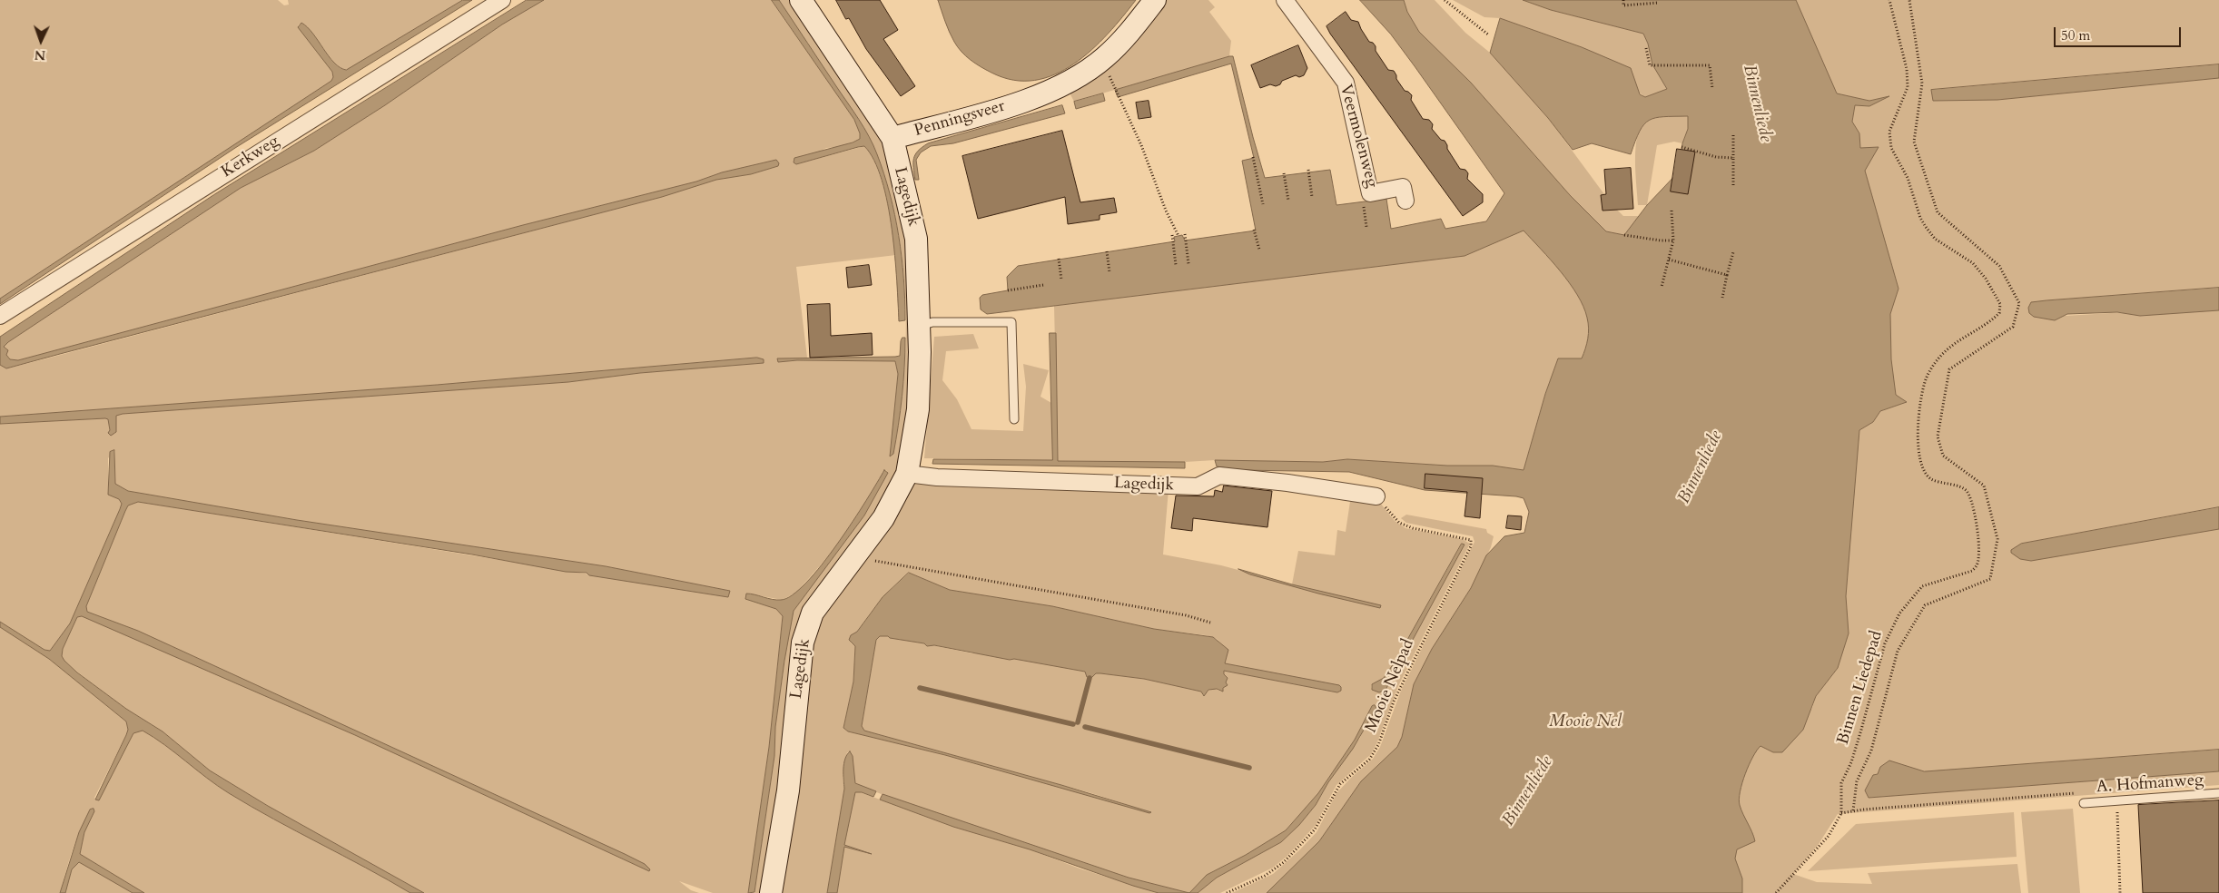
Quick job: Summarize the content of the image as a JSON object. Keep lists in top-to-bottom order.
{
  "streets": {
    "street": [
      "Penningsveer",
      "Veermolenweg",
      "Kerkweg",
      "Lagedijk"
    ],
    "lane": ["A. Hofmanweg"],
    "path": ["Mooie Nelpad", "Binnen Liedepad"]
  },
  "crossings": [
    ["Penningsveer", "Lagedijk"],
    ["Lagedijk", "Mooie Nelpad"]
  ],
  "water": ["Binnenliede", "Mooie Nel"],
  "scale_bar": "50 m",
  "north": "bottom"
}
